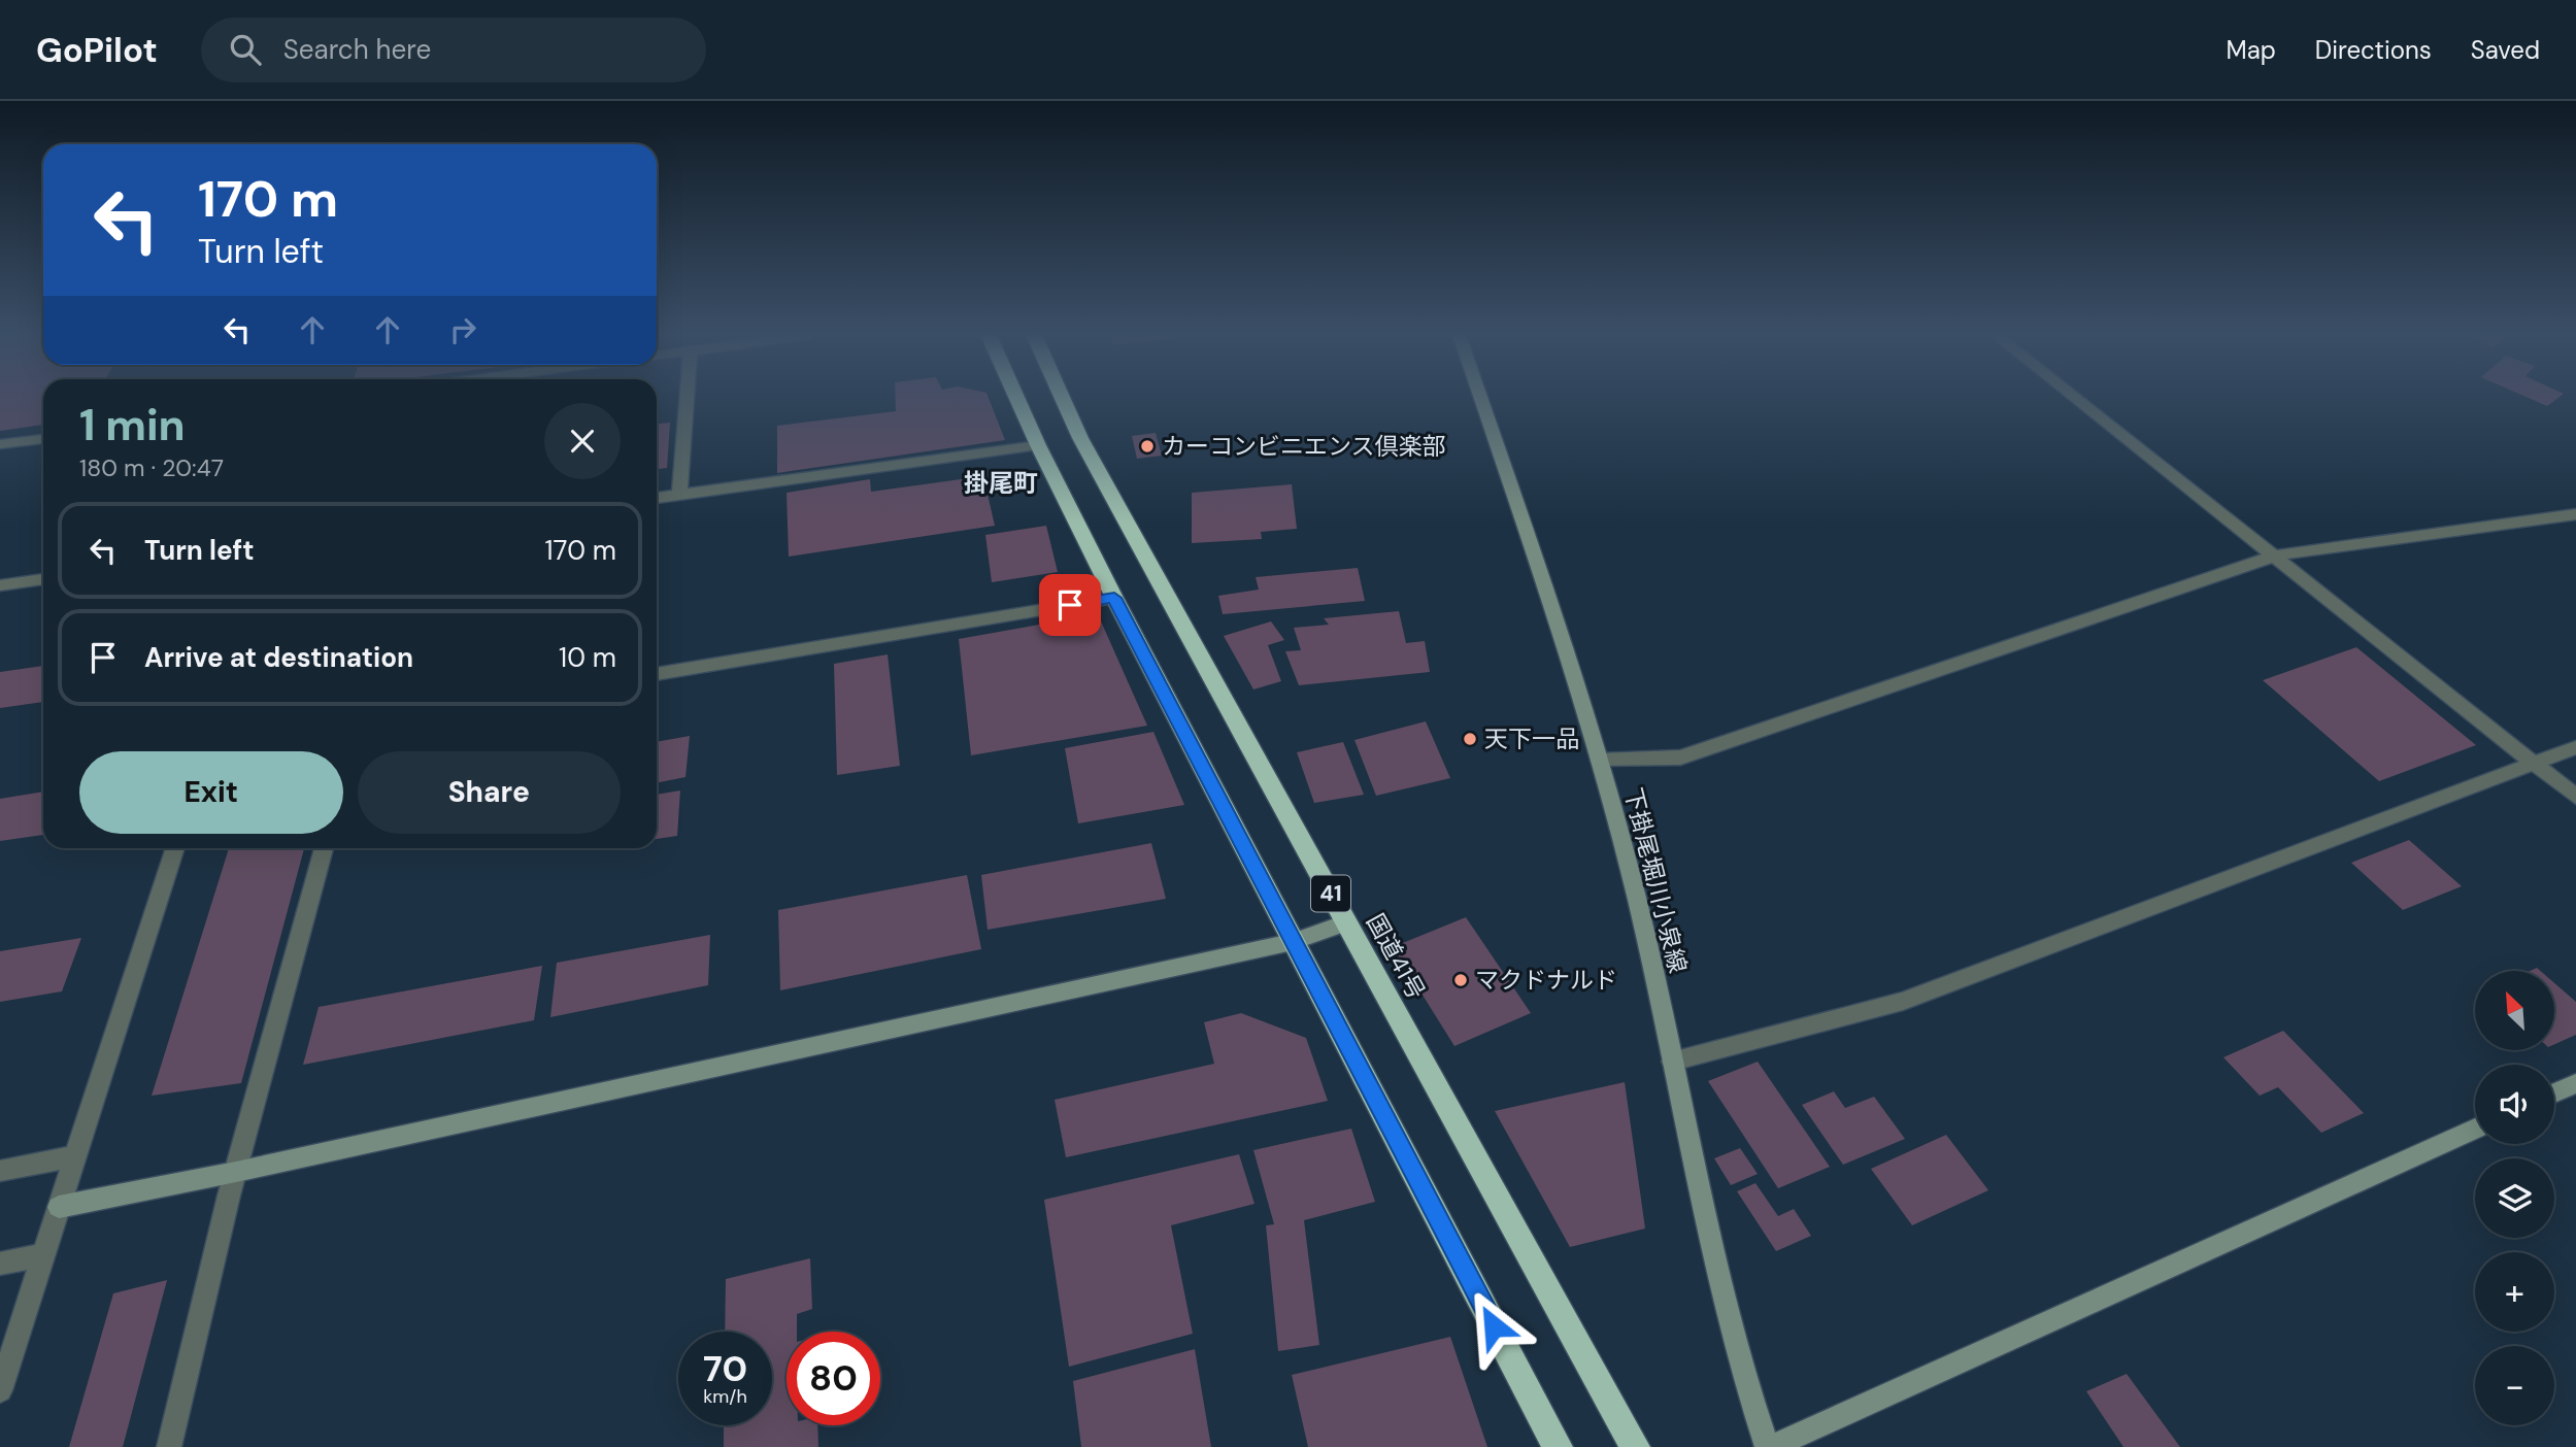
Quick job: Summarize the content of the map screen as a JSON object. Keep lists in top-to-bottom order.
{
  "streets": {
    "highway": ["41", "国道41号"],
    "street": ["下掛尾堀川小泉線"]
  },
  "districts": ["掛尾町"],
  "places": ["カーコンビニエンス倶楽部", "天下一品", "マクドナルド"],
  "north": "top left",
  "page": {
    "header": "GoPilot",
    "search": "Search here",
    "nav": ["Map", "Directions", "Saved"],
    "turn": ["170 m", "Turn left"],
    "heading": ["1 min", "180 m · 20:47"],
    "list": [
      {
        "name": "Turn left",
        "value": "170 m"
      },
      {
        "name": "Arrive at destination",
        "value": "10 m"
      }
    ],
    "buttons": ["Exit", "Share"],
    "map_buttons": ["+", "−"],
    "speed": "70 km/h",
    "limit": "80"
  }
}
